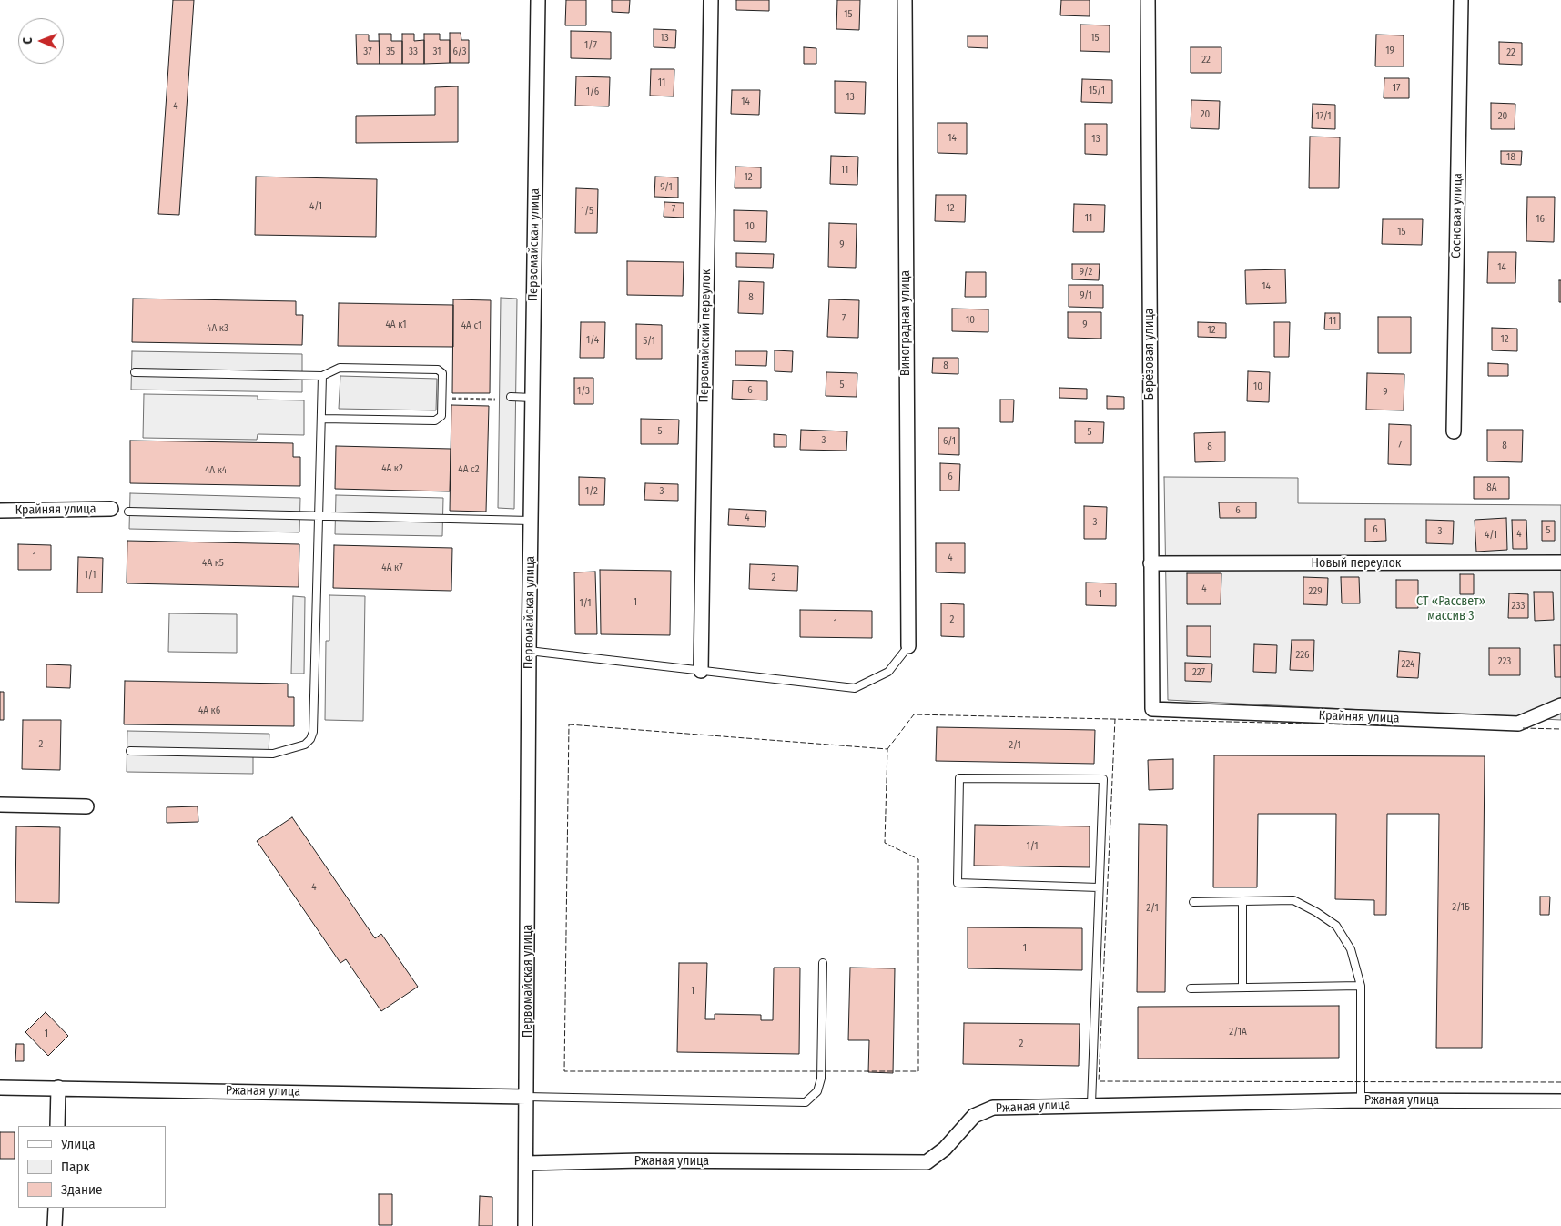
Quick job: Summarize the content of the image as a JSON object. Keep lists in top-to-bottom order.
{
  "streets": {
    "street": [
      "Сосновая улица",
      "Первомайская улица",
      "Виноградная улица",
      "Первомайский переулок",
      "Берёзовая улица",
      "Крайняя улица",
      "Новый переулок",
      "Ржаная улица"
    ]
  },
  "crossings": [
    ["Первомайская улица", "Ржаная улица"],
    ["Берёзовая улица", "Крайняя улица"],
    ["Берёзовая улица", "Новый переулок"]
  ],
  "parks": ["СТ «Рассвет» массив 3"],
  "house_numbers": [
    "15",
    "13",
    "15",
    "1/7",
    "19",
    "37",
    "35",
    "33",
    "31",
    "6/3",
    "22",
    "22",
    "11",
    "17",
    "15/1",
    "1/6",
    "13",
    "14",
    "4",
    "20",
    "17/1",
    "20",
    "14",
    "13",
    "18",
    "11",
    "12",
    "9/1",
    "4/1",
    "12",
    "7",
    "1/5",
    "11",
    "16",
    "10",
    "15",
    "9",
    "14",
    "9/2",
    "14",
    "9/1",
    "8",
    "7",
    "10",
    "11",
    "4А к1",
    "9",
    "4А с1",
    "4А к3",
    "12",
    "12",
    "1/4",
    "5/1",
    "8",
    "5",
    "10",
    "6",
    "1/3",
    "9",
    "5",
    "5",
    "3",
    "6/1",
    "7",
    "8",
    "8",
    "4А к2",
    "4А с2",
    "4А к4",
    "6",
    "8А",
    "1/2",
    "3",
    "6",
    "4",
    "3",
    "6",
    "5",
    "3",
    "4",
    "4/1",
    "1",
    "4",
    "4А к5",
    "4А к7",
    "1/1",
    "2",
    "4",
    "229",
    "1",
    "1",
    "1/1",
    "233",
    "2",
    "1",
    "226",
    "223",
    "224",
    "227",
    "4А к6",
    "2",
    "2/1",
    "1/1",
    "4",
    "2/1Б",
    "2/1",
    "1",
    "1",
    "2/1А",
    "1",
    "2"
  ],
  "legend": ["Улица", "Парк", "Здание"],
  "north": "left"
}
